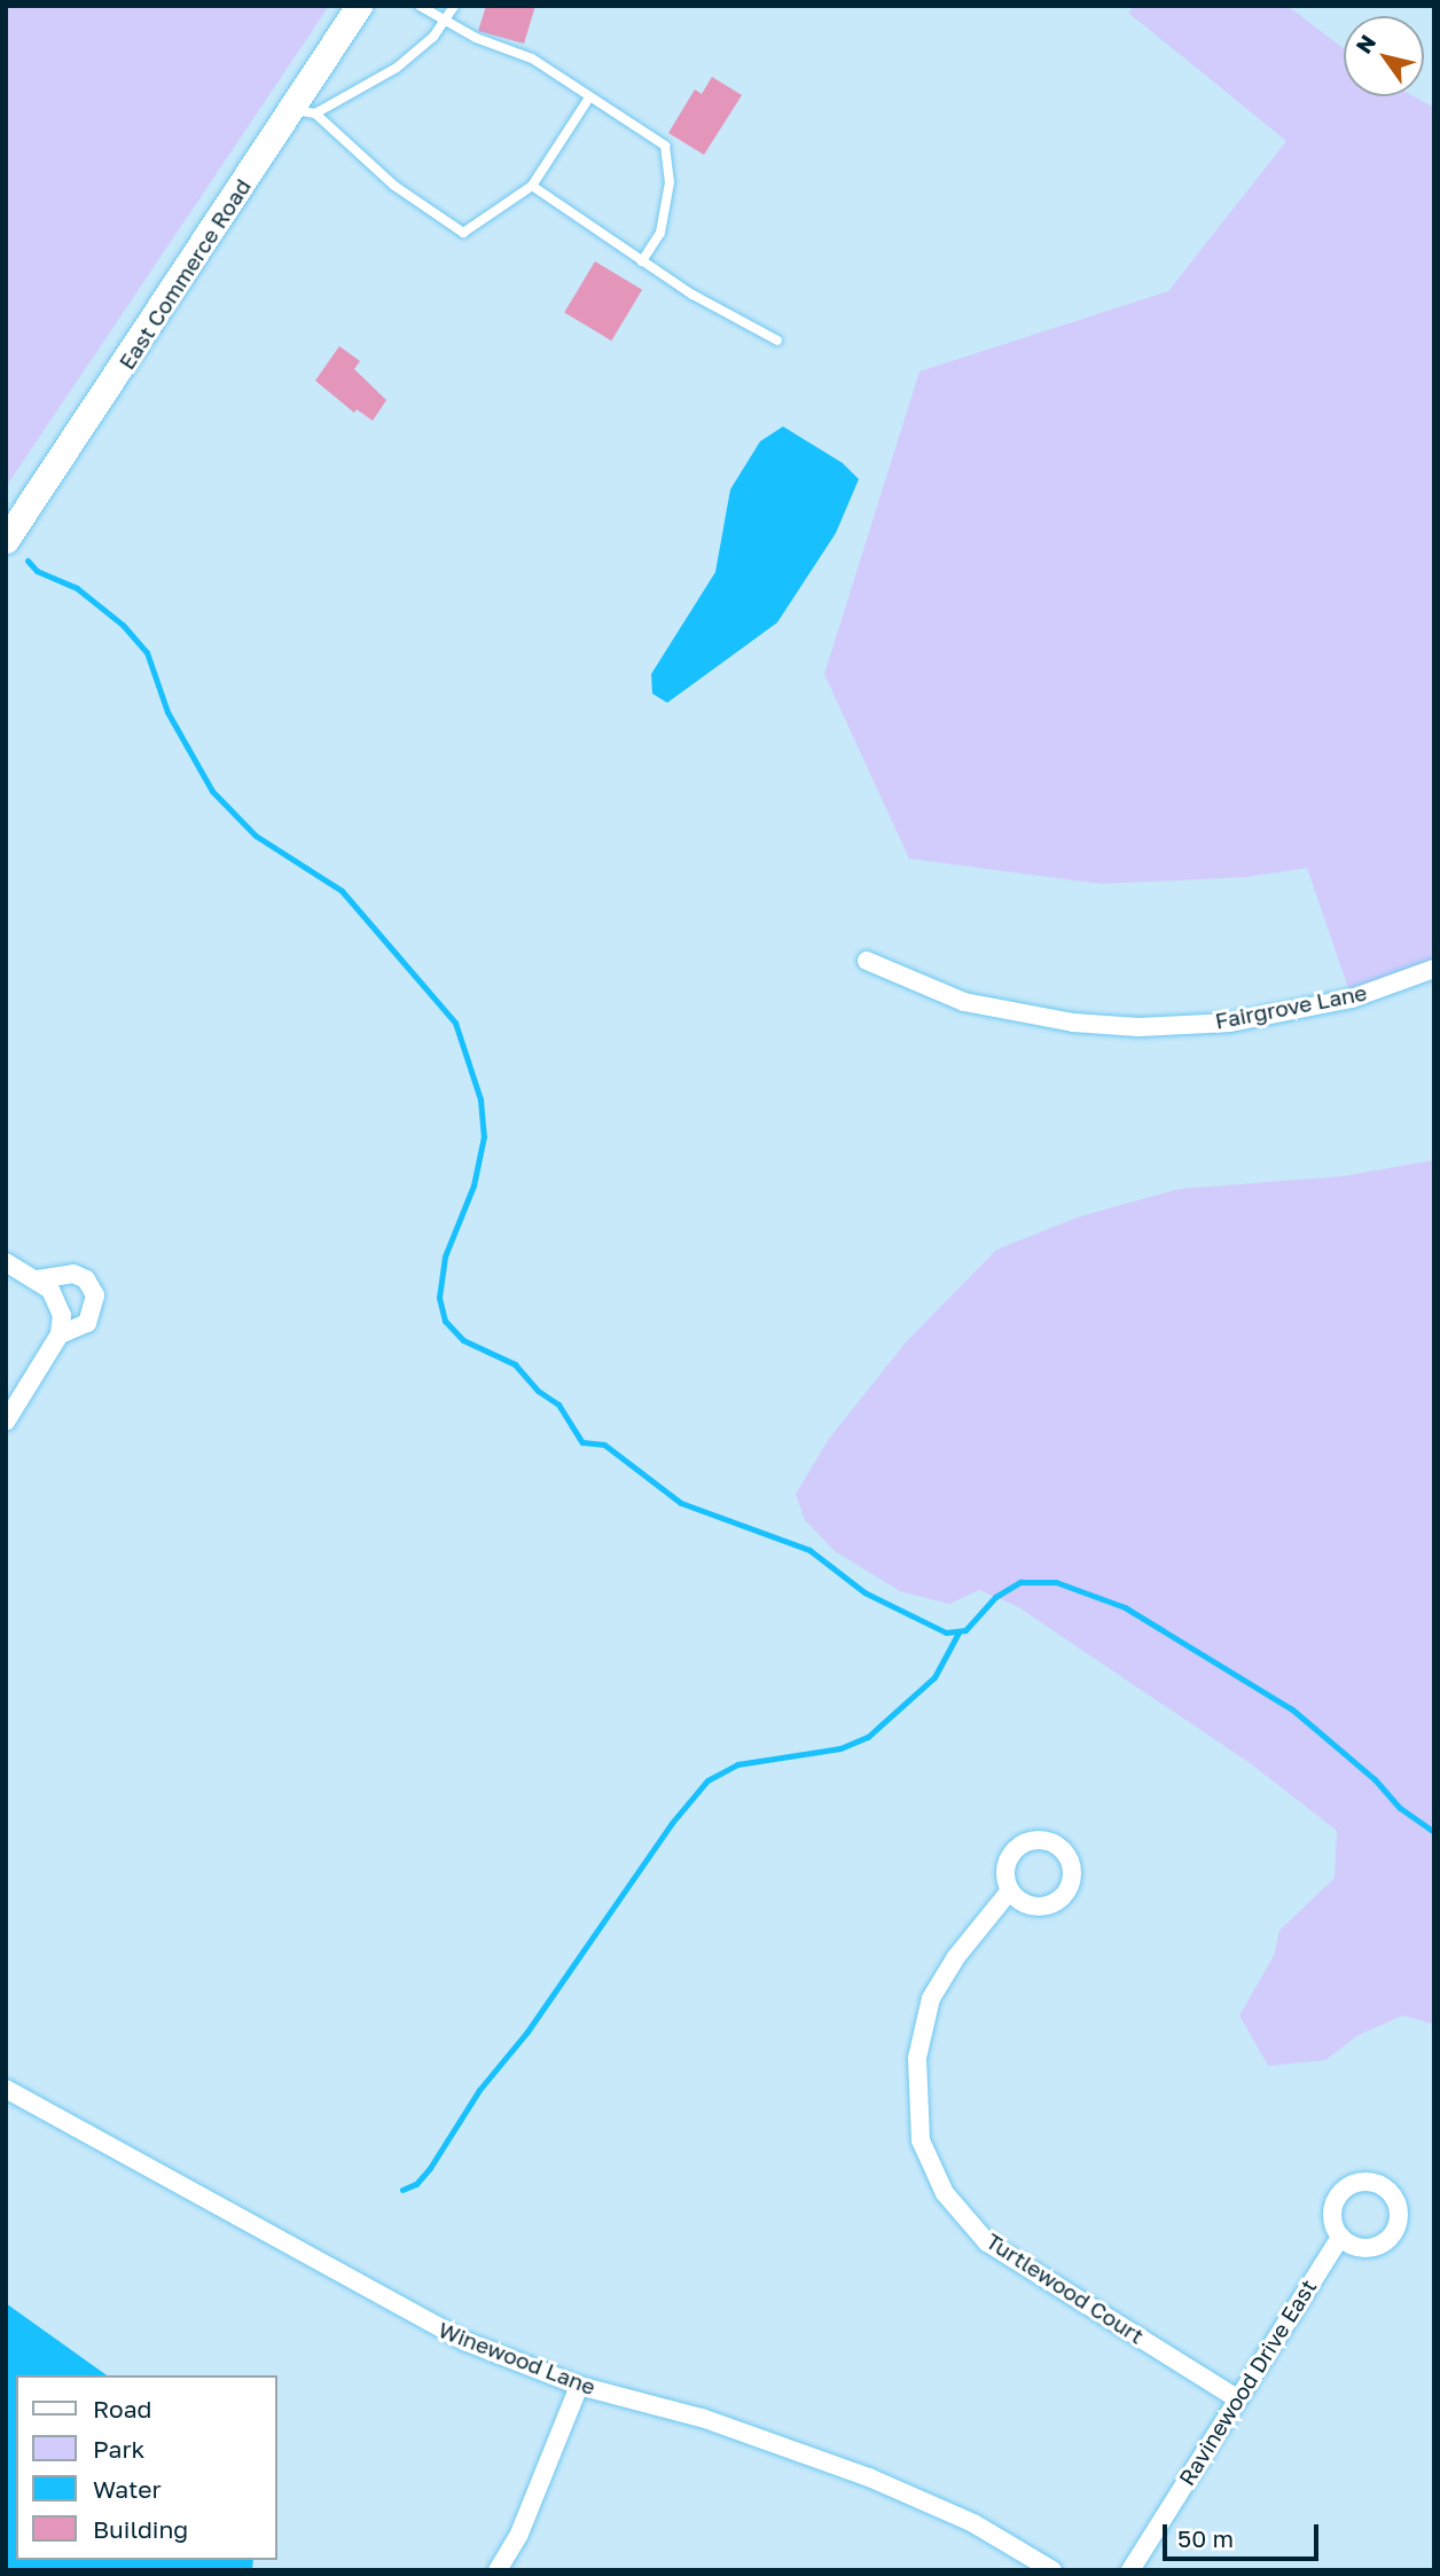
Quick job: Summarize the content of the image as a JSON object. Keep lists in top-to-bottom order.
{
  "streets": {
    "main road": ["East Commerce Road"],
    "street": [
      "Fairgrove Lane",
      "Turtlewood Court",
      "Winewood Lane",
      "Ravinewood Drive East"
    ]
  },
  "crossings": [
    ["Turtlewood Court", "Ravinewood Drive East"]
  ],
  "legend": [
    "Road",
    "Park",
    "Water",
    "Building"
  ],
  "scale_bar": "50 m",
  "north": "top left"
}
